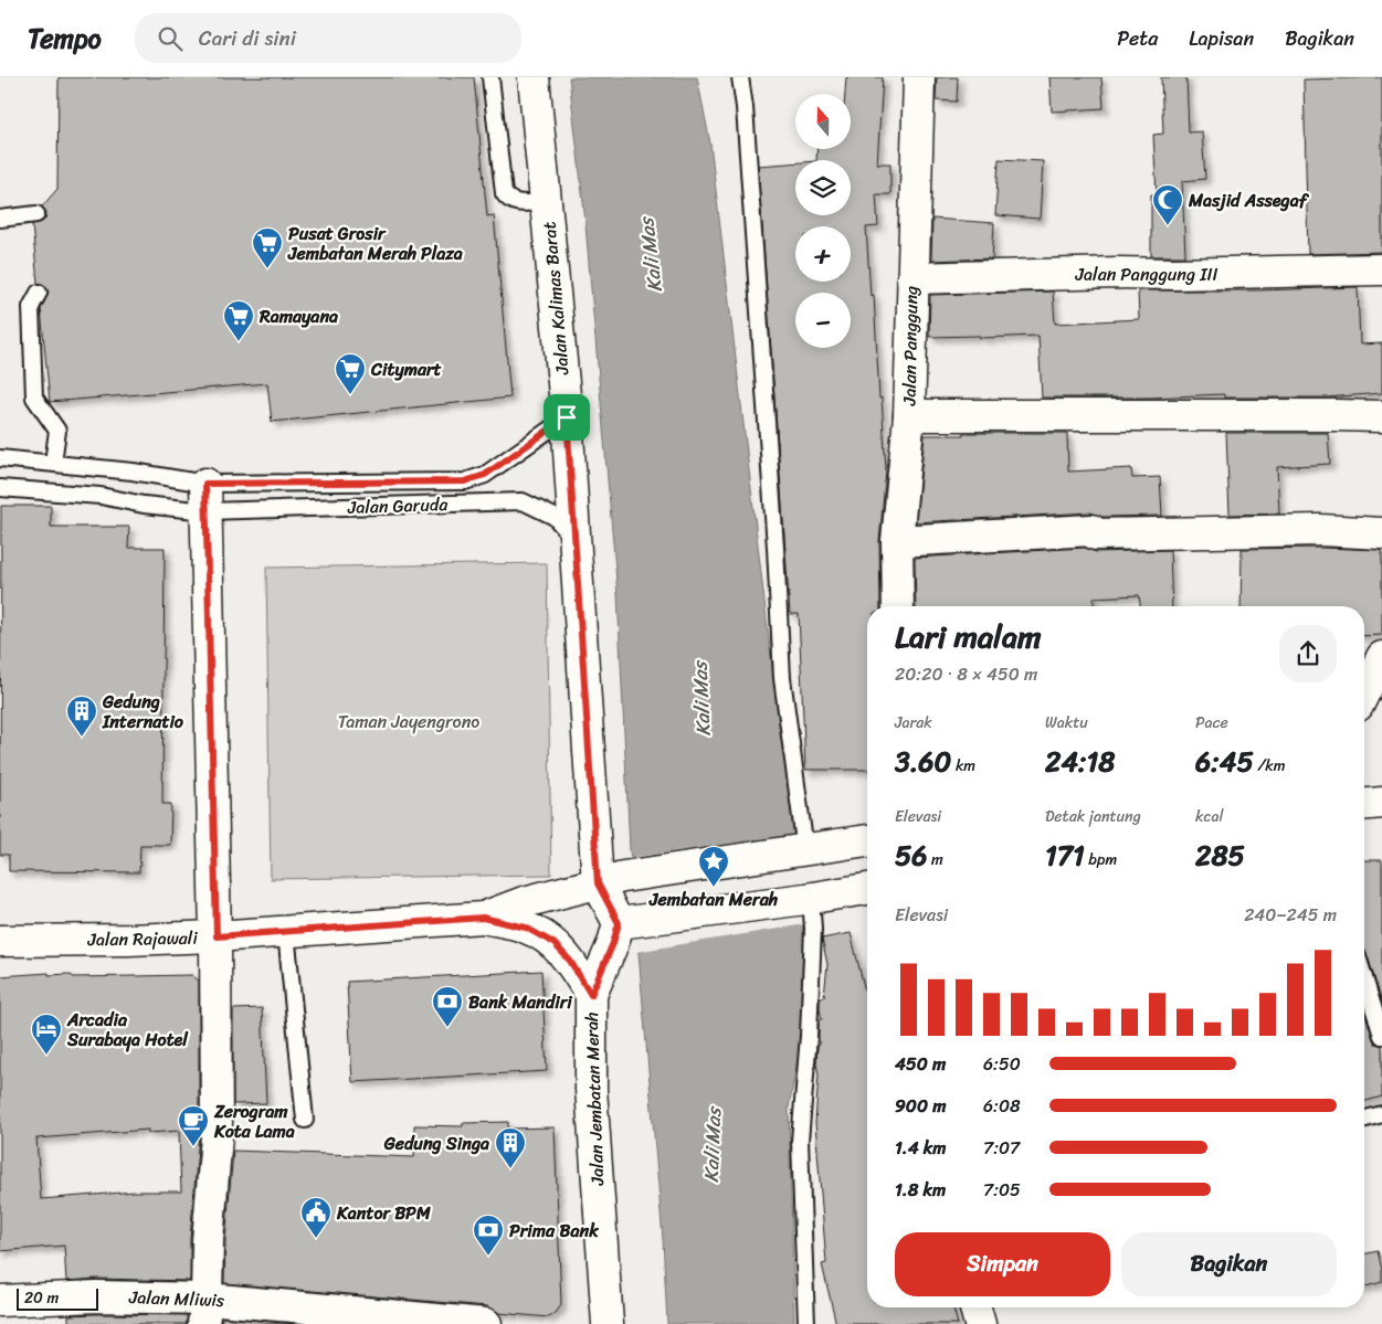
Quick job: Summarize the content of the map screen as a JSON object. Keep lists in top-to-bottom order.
{
  "streets": {
    "street": [
      "Jalan Panggung III",
      "Jalan Kalimas Barat",
      "Jalan Panggung",
      "Jalan Rajawali",
      "Jalan Jembatan Merah",
      "Jalan Mliwis"
    ],
    "lane": ["Jalan Garuda"]
  },
  "crossings": [
    ["Jalan Panggung III", "Jalan Panggung"],
    ["Jalan Kalimas Barat", "Jalan Garuda"],
    ["Jalan Kalimas Barat", "Jalan Rajawali"],
    ["Jalan Rajawali", "Jalan Jembatan Merah"]
  ],
  "water": ["Kali Mas"],
  "parks": ["Taman Jayengrono"],
  "places": {
    "mosque": ["Masjid Assegaf"],
    "supermarket": ["Pusat Grosir Jembatan Merah Plaza", "Ramayana", "Citymart"],
    "building": ["Gedung Internatio", "Gedung Singa"],
    "place": ["Jembatan Merah"],
    "bank": ["Bank Mandiri", "Prima Bank"],
    "hotel": ["Arcadia Surabaya Hotel"],
    "cafe": ["Zerogram Kota Lama"],
    "public building": ["Kantor BPM"]
  },
  "scale_bar": "20 m",
  "north": "top",
  "page": {
    "header": "Tempo",
    "search": "Cari di sini",
    "nav": ["Peta", "Lapisan", "Bagikan"],
    "map_buttons": ["+", "−"],
    "heading": ["Lari malam", "20:20 · 8 × 450 m"],
    "stats": [
      ["Jarak", "3.60 km"],
      ["Waktu", "24:18"],
      ["Pace", "6:45 /km"],
      ["Elevasi", "56 m"],
      ["Detak jantung", "171 bpm"],
      ["kcal", "285"]
    ],
    "chart": ["Elevasi", "240–245 m"],
    "list": [
      {
        "name": "450 m",
        "note": "6:50"
      },
      {
        "name": "900 m",
        "note": "6:08"
      },
      {
        "name": "1.4 km",
        "note": "7:07"
      },
      {
        "name": "1.8 km",
        "note": "7:05"
      }
    ],
    "buttons": ["Simpan", "Bagikan"],
    "scale": "20 m"
  }
}
